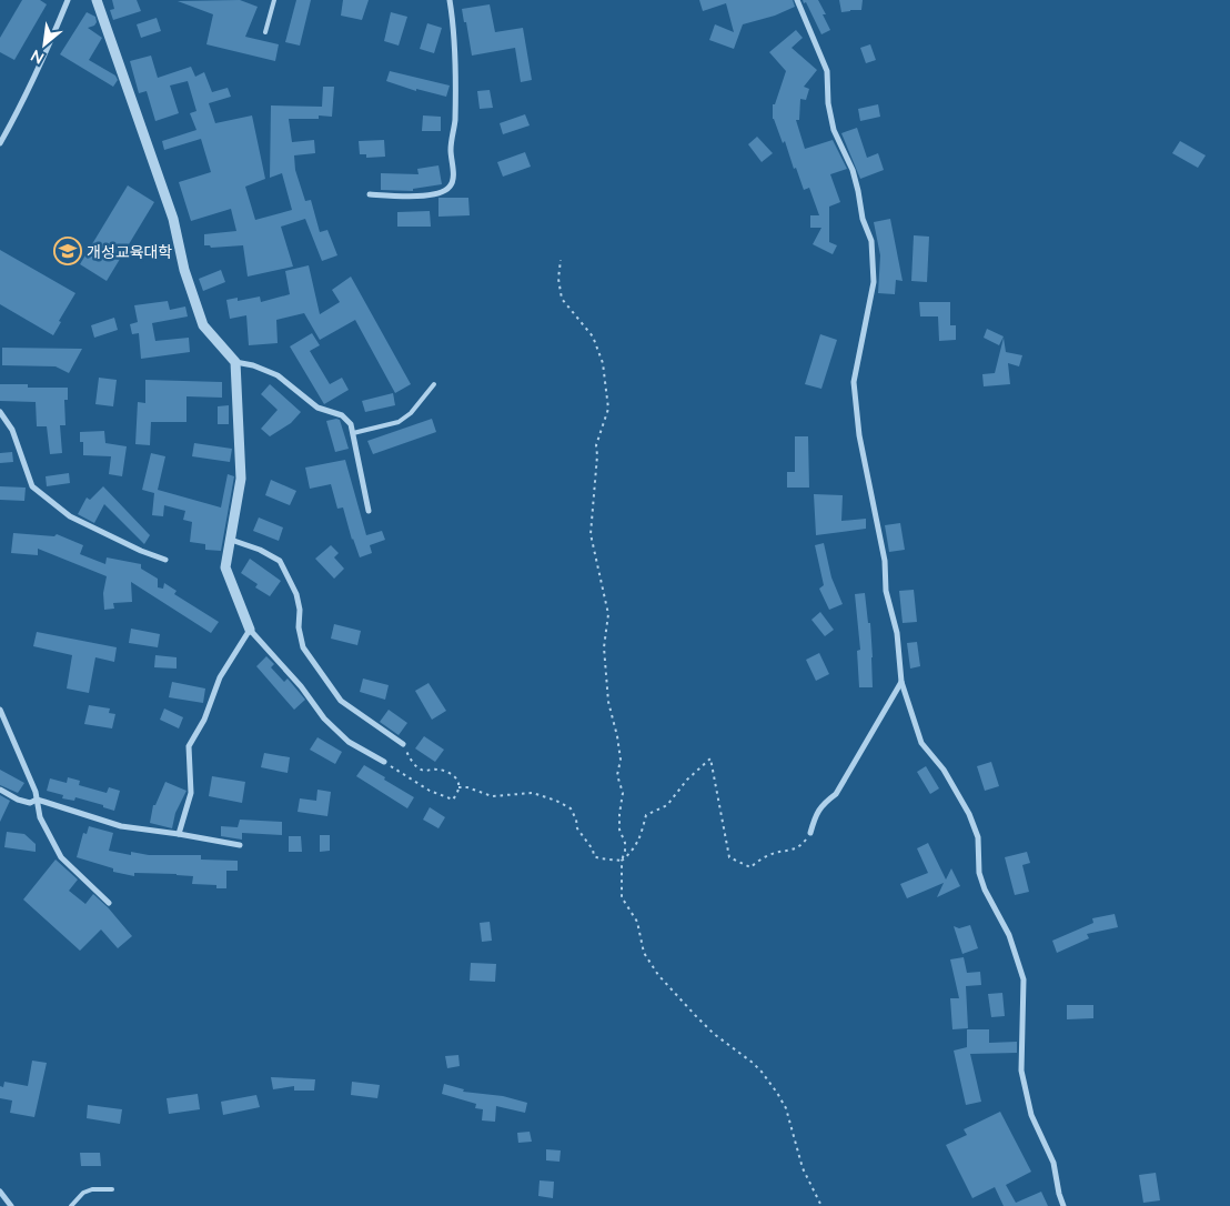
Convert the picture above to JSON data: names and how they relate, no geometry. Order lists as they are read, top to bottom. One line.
{"places":{"school or university":["개성교육대학"]},"north":"bottom left"}
